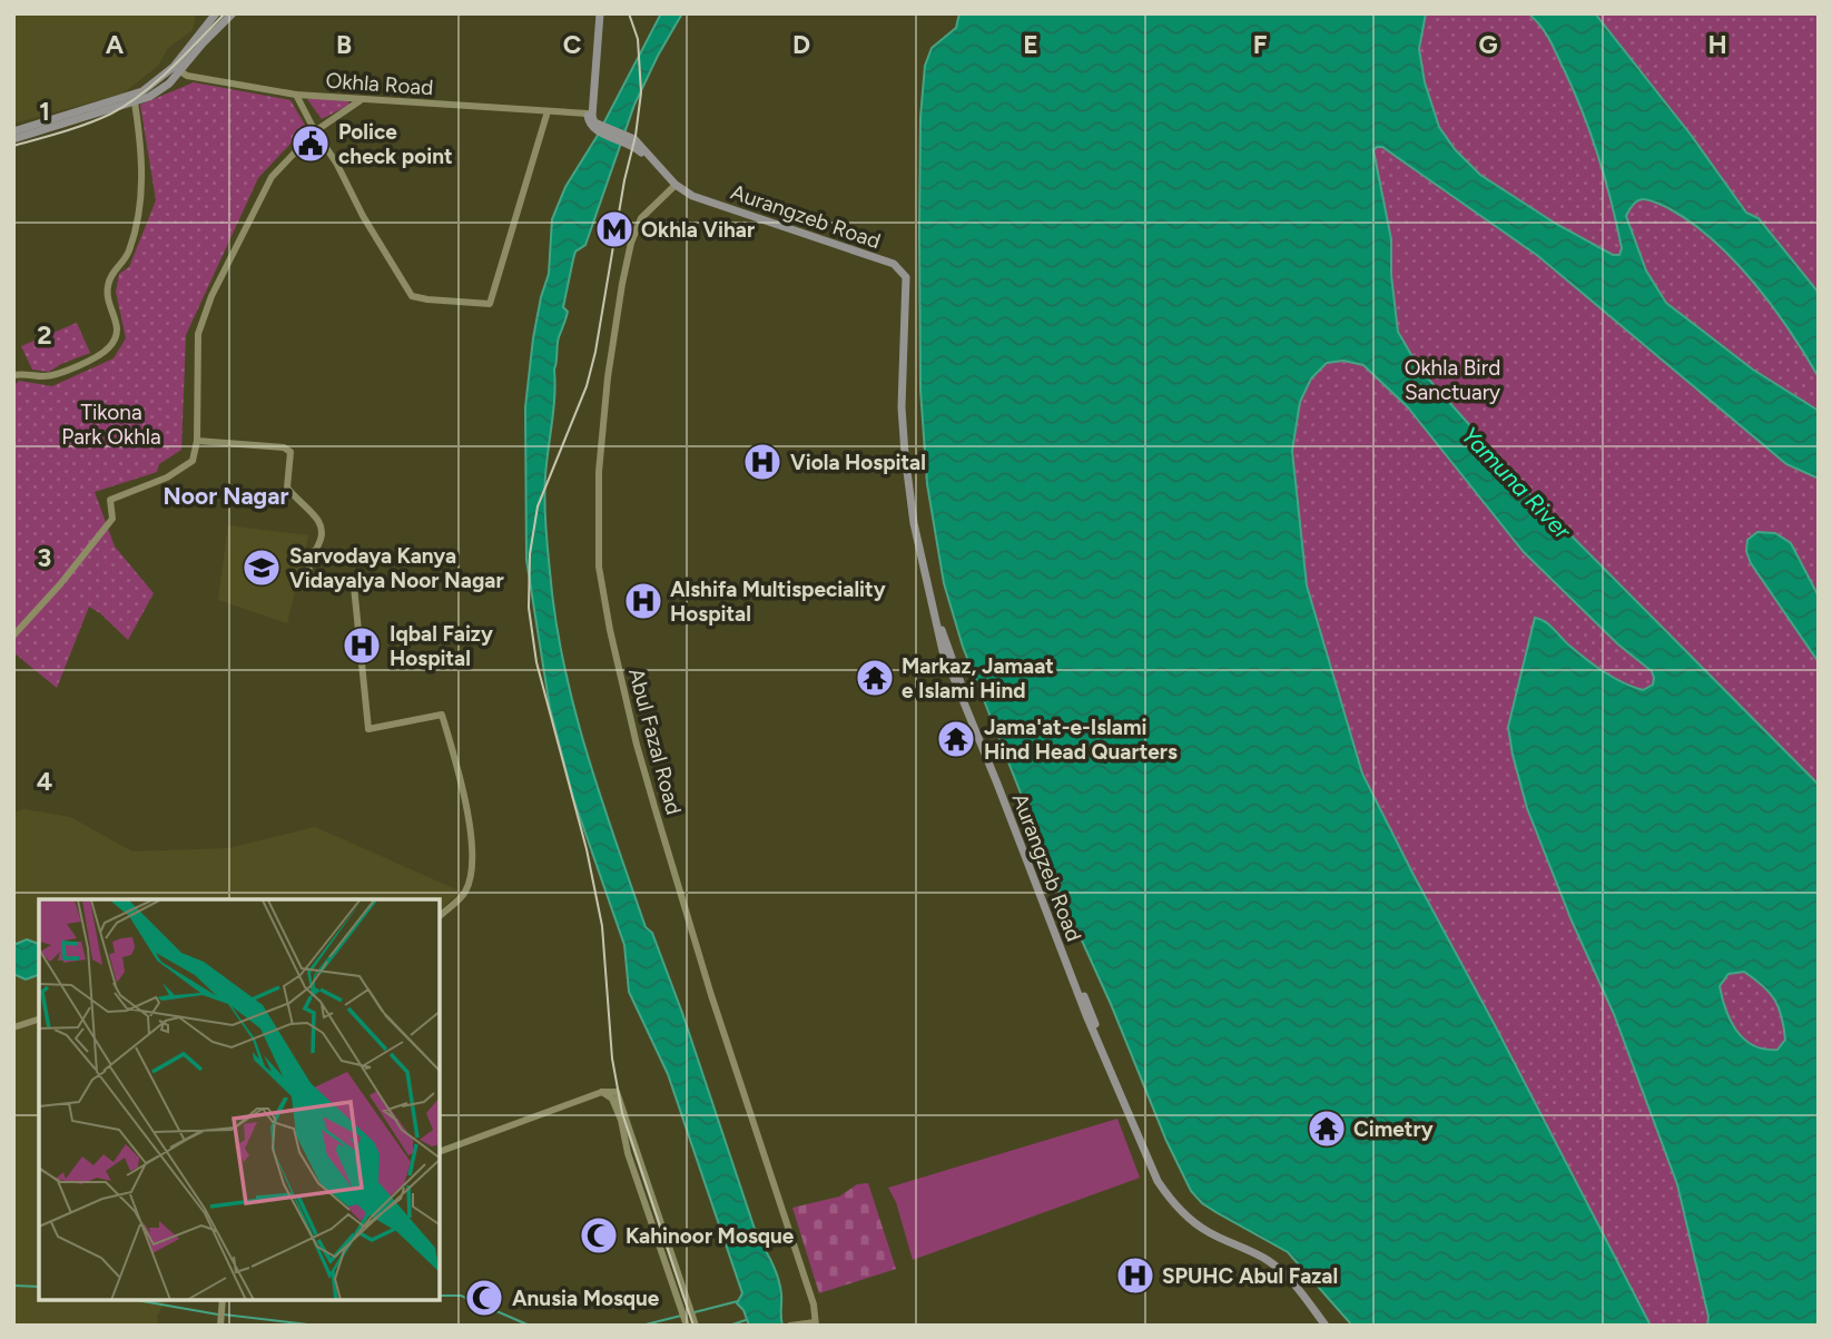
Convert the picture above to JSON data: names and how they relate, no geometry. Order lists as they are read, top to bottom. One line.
{"streets":{"main road":["Aurangzeb Road"],"street":["Okhla Road","Abul Fazal Road"]},"crossings":[["Aurangzeb Road","Abul Fazal Road"]],"districts":["Noor Nagar"],"water":["Yamuna River"],"parks":["Okhla Bird Sanctuary","Tikona Park Okhla"],"places":{"public building":["Police check point"],"metro station":["Okhla Vihar"],"hospital":["Viola Hospital","Alshifa Multispeciality Hospital","Iqbal Faizy Hospital","SPUHC Abul Fazal"],"school or university":["Sarvodaya Kanya Vidayalya Noor Nagar"],"temple":["Markaz, Jamaat e Islami Hind","Jama'at-e-Islami Hind Head Quarters","Cimetry"],"mosque":["Kahinoor Mosque","Anusia Mosque"]},"grid":{"columns":["A","B","C","D","E","F","G","H"],"rows":["1","2","3","4"]}}
